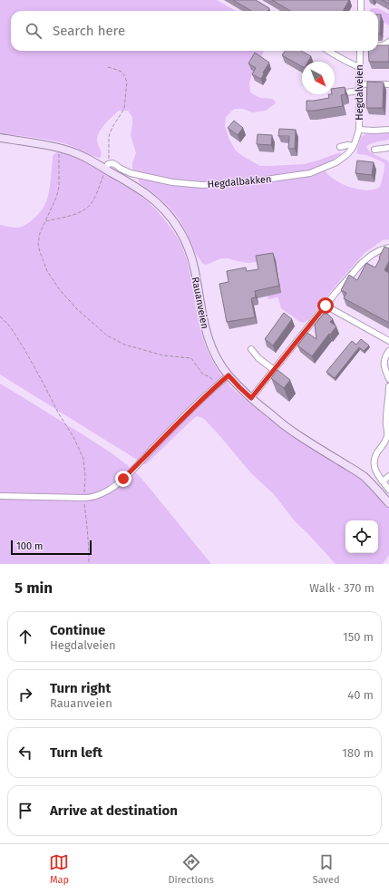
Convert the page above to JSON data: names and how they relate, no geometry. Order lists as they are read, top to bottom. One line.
{"streets":{"main road":["Rauanveien"],"street":["Hegdalveien","Hegdalbakken"]},"crossings":[["Hegdalveien","Hegdalbakken"],["Hegdalbakken","Rauanveien"]],"scale_bar":"100 m","north":"bottom right","page":{"search":"Search here","scale":"100 m","heading":["5 min","Walk · 370 m"],"list":[["Continue","Hegdalveien","150 m"],["Turn right","Rauanveien","40 m"],["Turn left","180 m"],"Arrive at destination"],"nav":["Map","Directions","Saved"]}}
